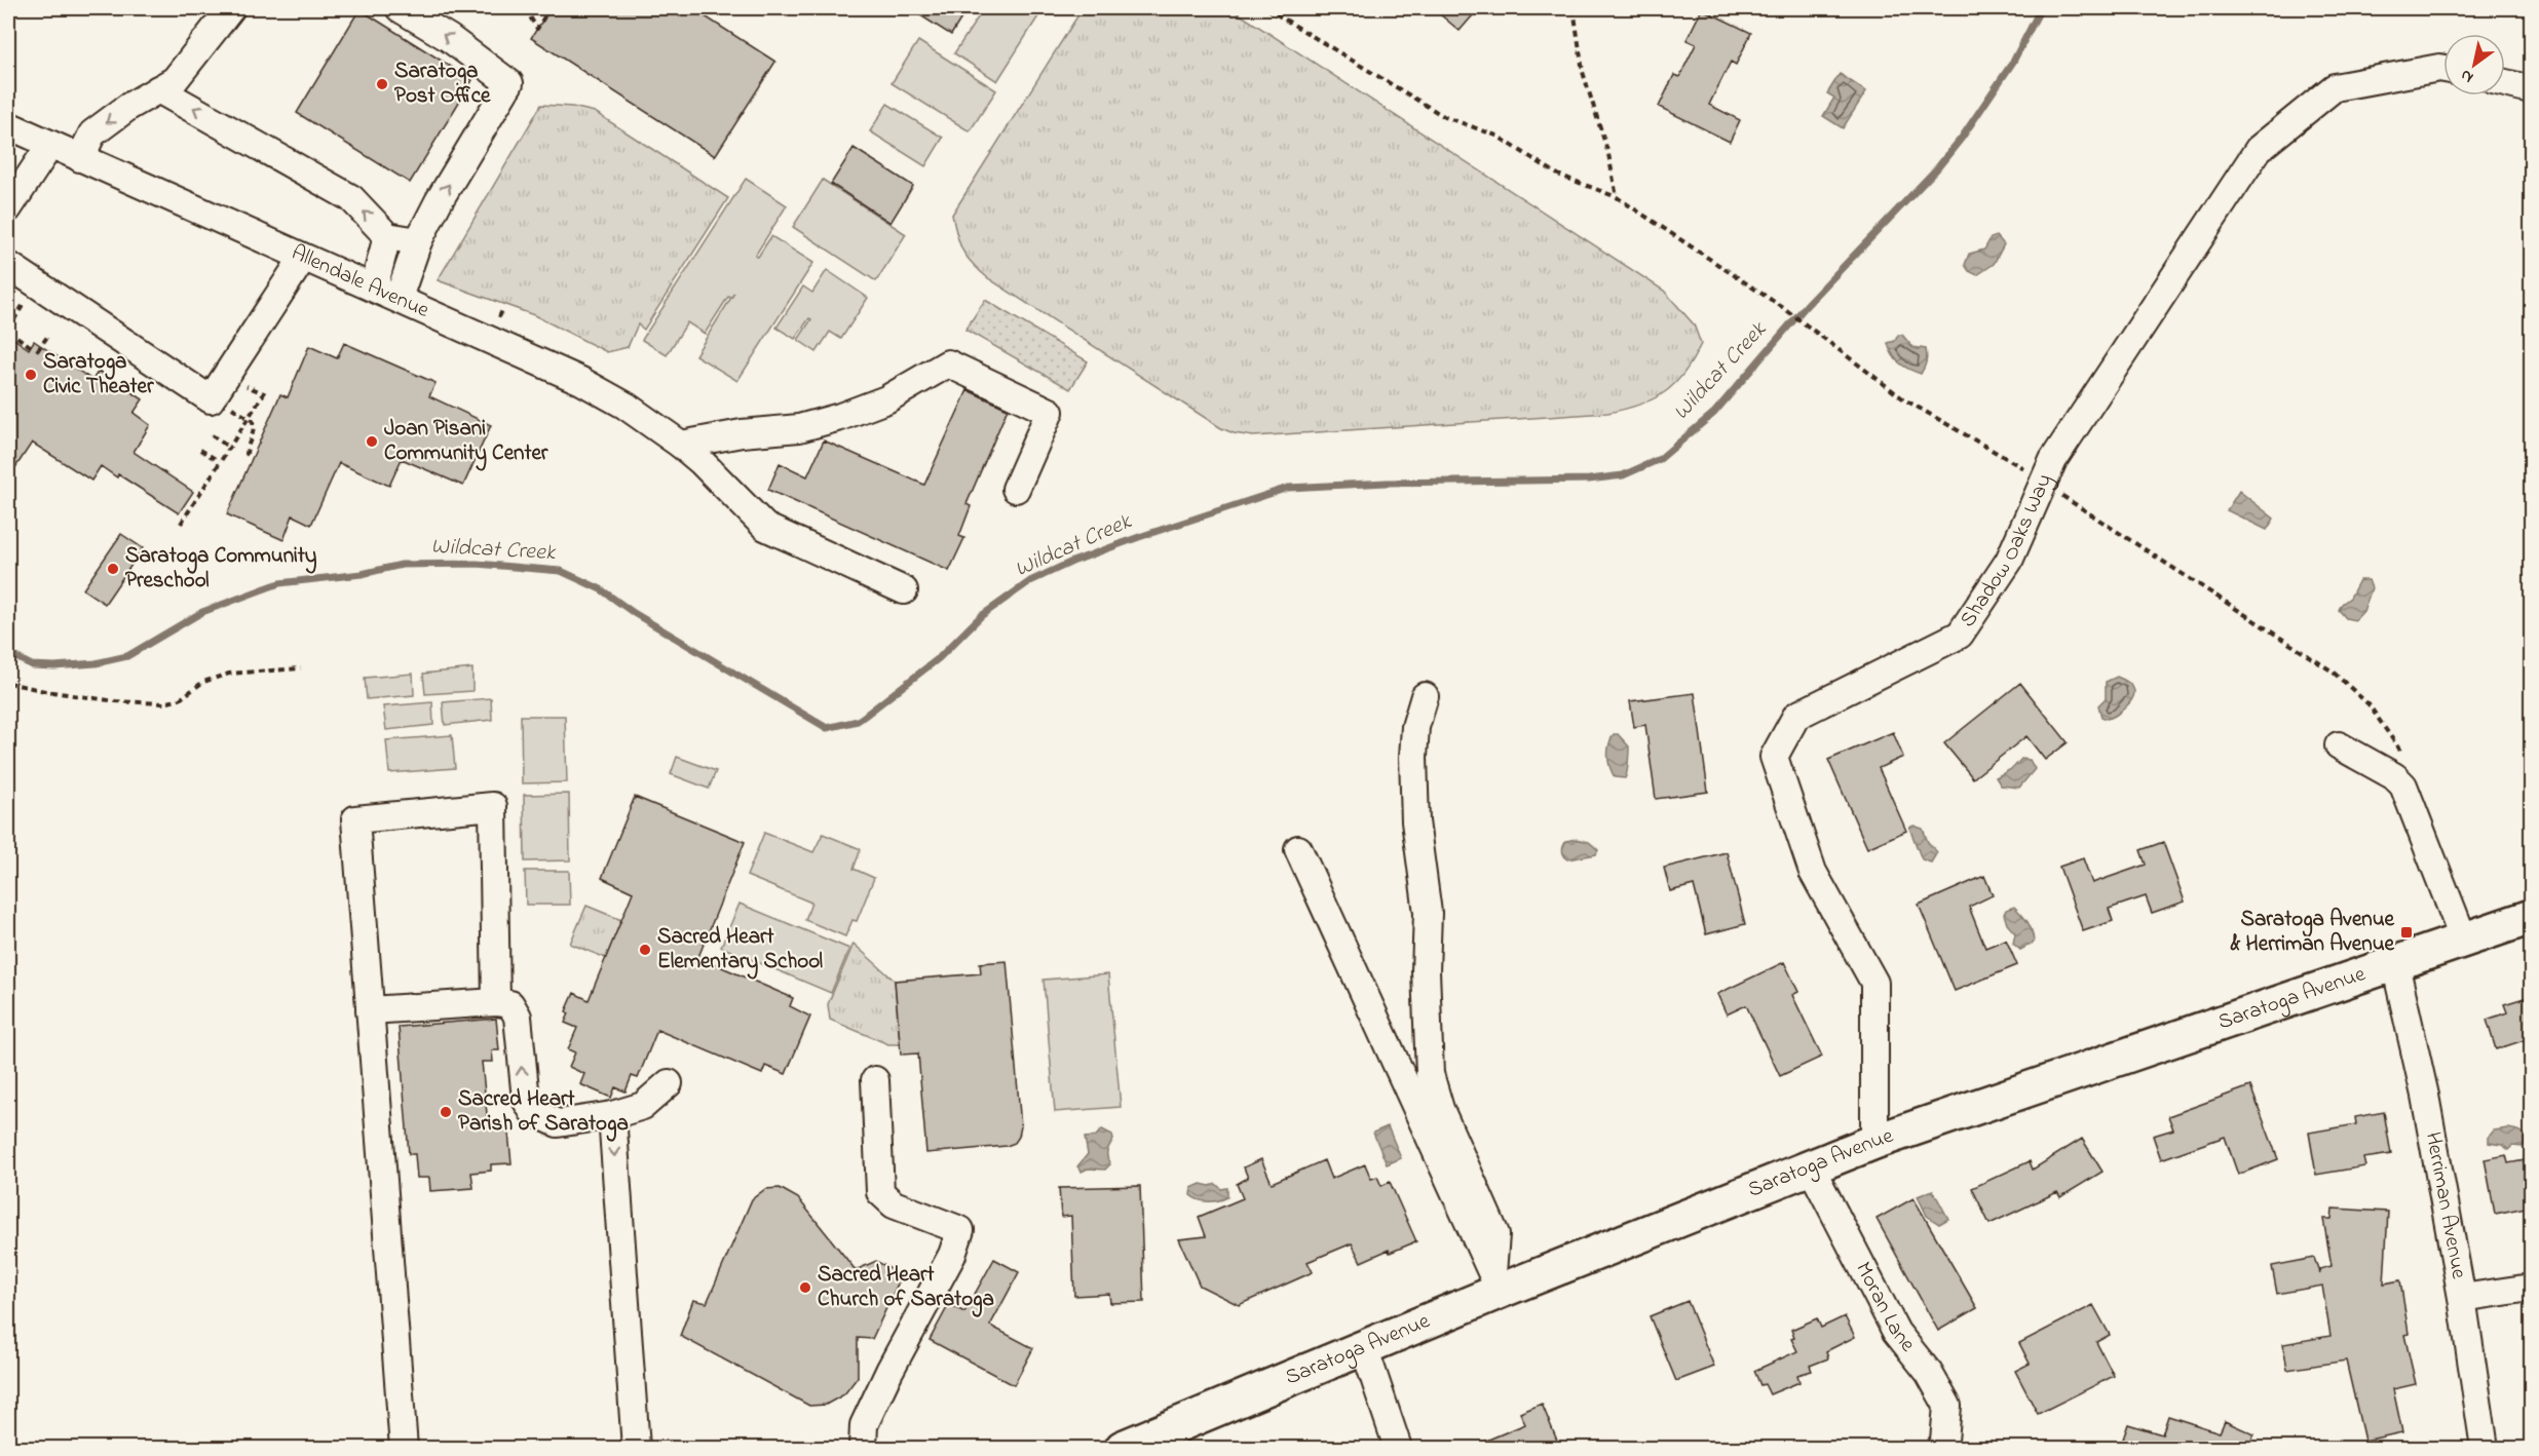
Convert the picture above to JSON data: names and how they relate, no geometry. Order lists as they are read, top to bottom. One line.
{"streets":{"main road":["Saratoga Avenue"],"street":["Allendale Avenue","Shadow Oaks Way","Herriman Avenue","Moran Lane"]},"crossings":[["Shadow Oaks Way","Saratoga Avenue"],["Saratoga Avenue","Herriman Avenue"],["Saratoga Avenue","Moran Lane"]],"water":["Wildcat Creek"],"places":{"other":["Saratoga Post Office","Saratoga Civic Theater","Joan Pisani Community Center","Saratoga Community Preschool","Sacred Heart Elementary School","Sacred Heart Parish of Saratoga","Sacred Heart Church of Saratoga"],"transit":["Saratoga Avenue & Herriman Avenue"]},"north":"bottom left"}
